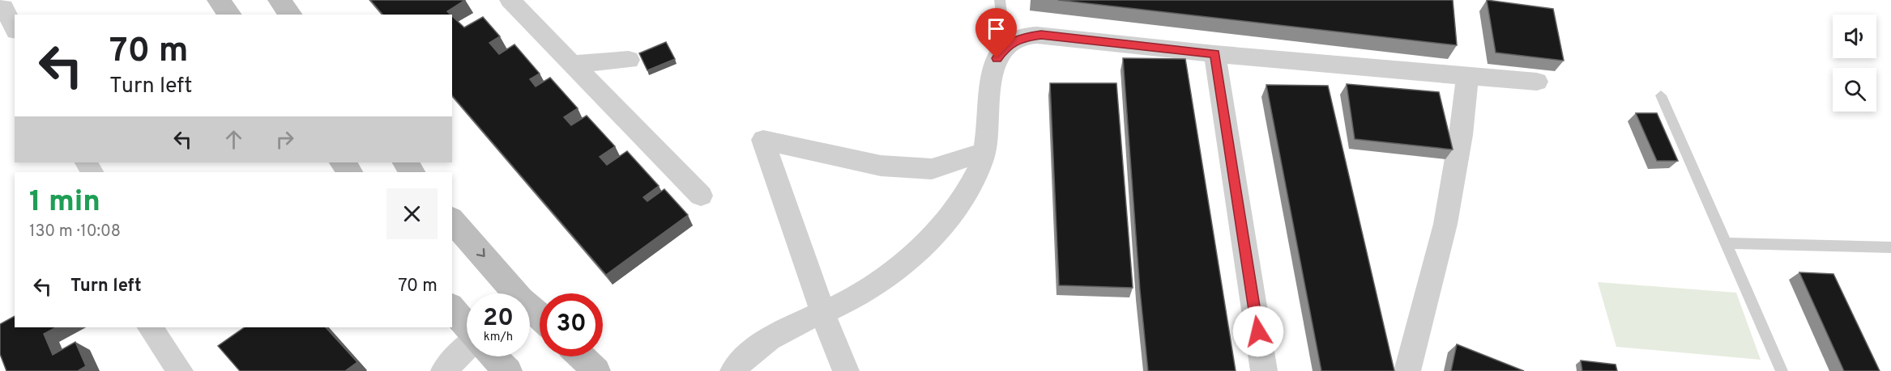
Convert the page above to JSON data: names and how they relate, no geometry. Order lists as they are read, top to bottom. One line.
{"page":{"turn":["70 m","Turn left"],"heading":["1 min","130 m · 10:08"],"list":[{"name":"Turn left","value":"70 m"}],"speed":"20 km/h","limit":"30"}}
